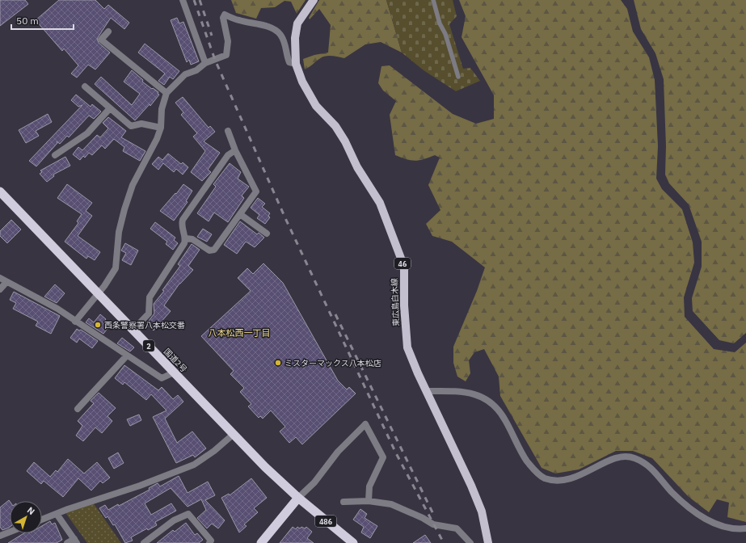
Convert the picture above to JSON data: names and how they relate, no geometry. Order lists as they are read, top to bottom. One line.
{"streets":{"highway":["2","国道2号","486"],"main road":["46","東広島白木線"]},"crossings":[["国道2号","486"]],"districts":["八本松西一丁目"],"places":["西条警察署八本松交番","ミスターマックス八本松店"],"scale_bar":"50 m","north":"top right"}
